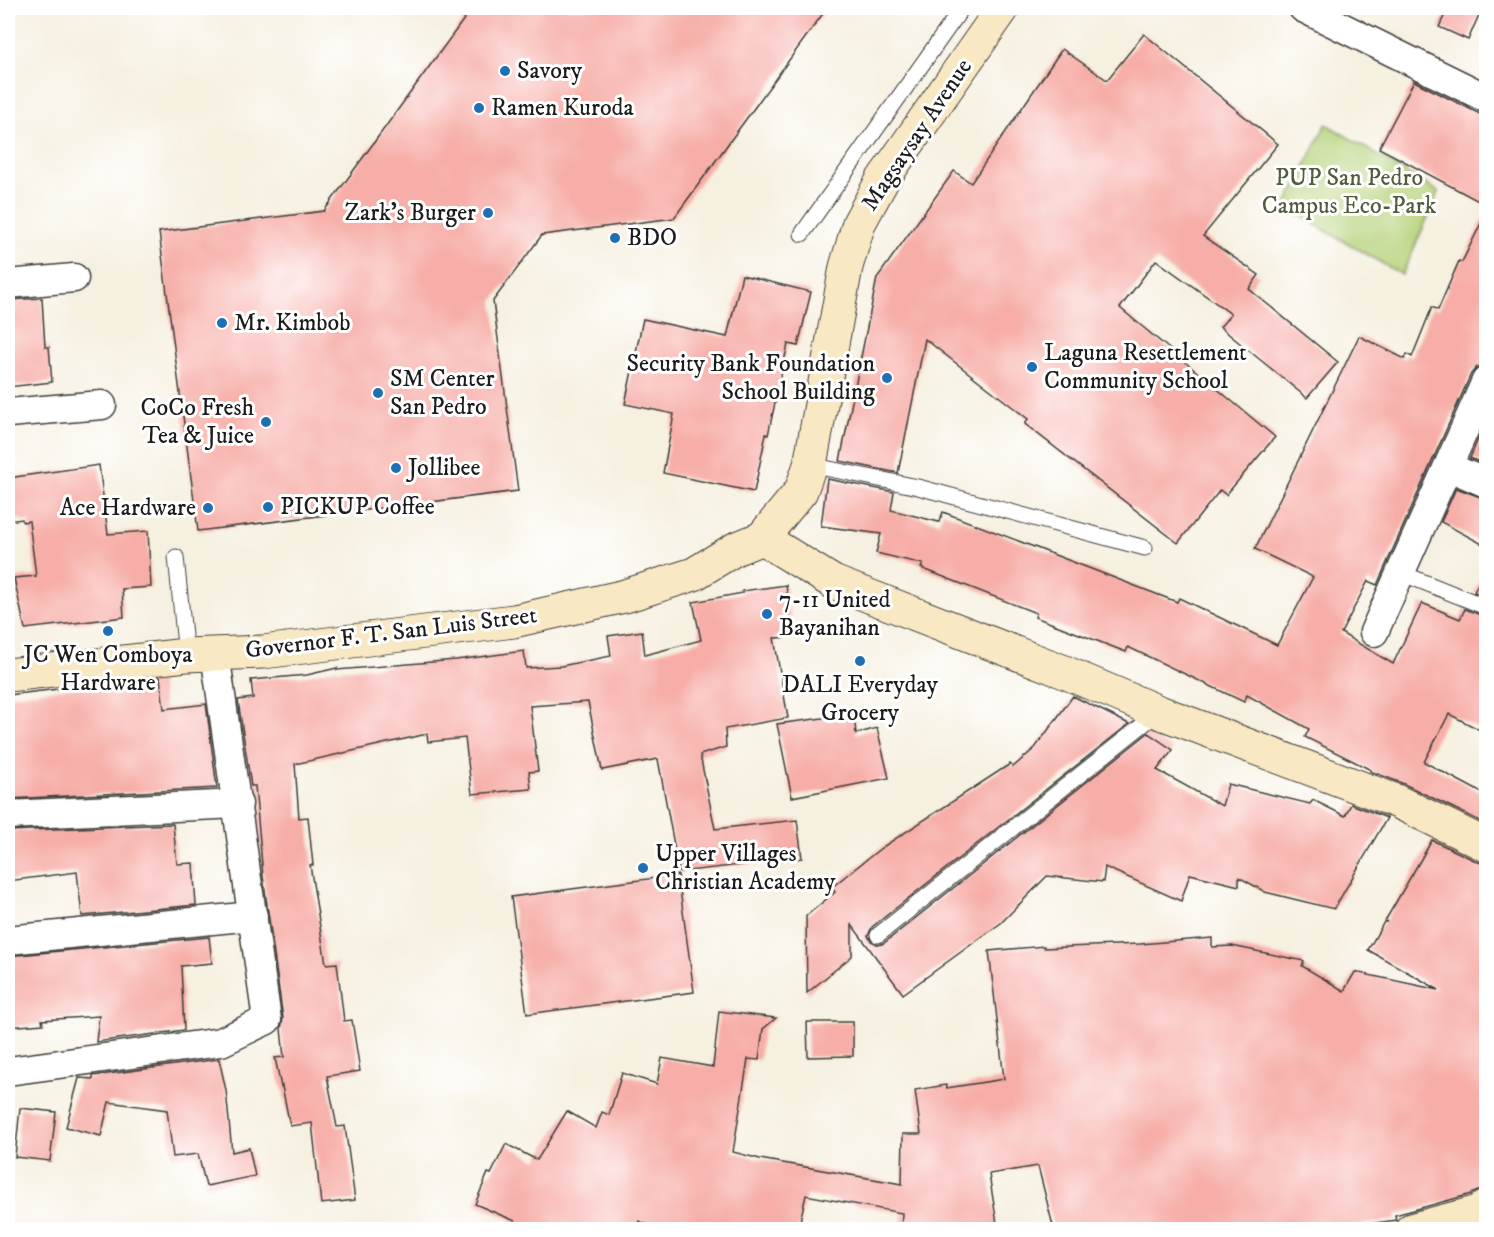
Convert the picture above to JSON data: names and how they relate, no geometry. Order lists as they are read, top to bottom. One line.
{"streets":{"main road":["Magsaysay Avenue","Governor F. T. San Luis Street"]},"crossings":[["Magsaysay Avenue","Governor F. T. San Luis Street"]],"parks":["PUP San Pedro Campus Eco-Park"],"places":["Savory","Ramen Kuroda","Zark's Burger","BDO","Mr. Kimbob","Laguna Resettlement Community School","Security Bank Foundation School Building","SM Center San Pedro","CoCo Fresh Tea & Juice","Jollibee","PICKUP Coffee","Ace Hardware","7-11 United Bayanihan","JC Wen Comboya Hardware","DALI Everyday Grocery","Upper Villages Christian Academy"]}
